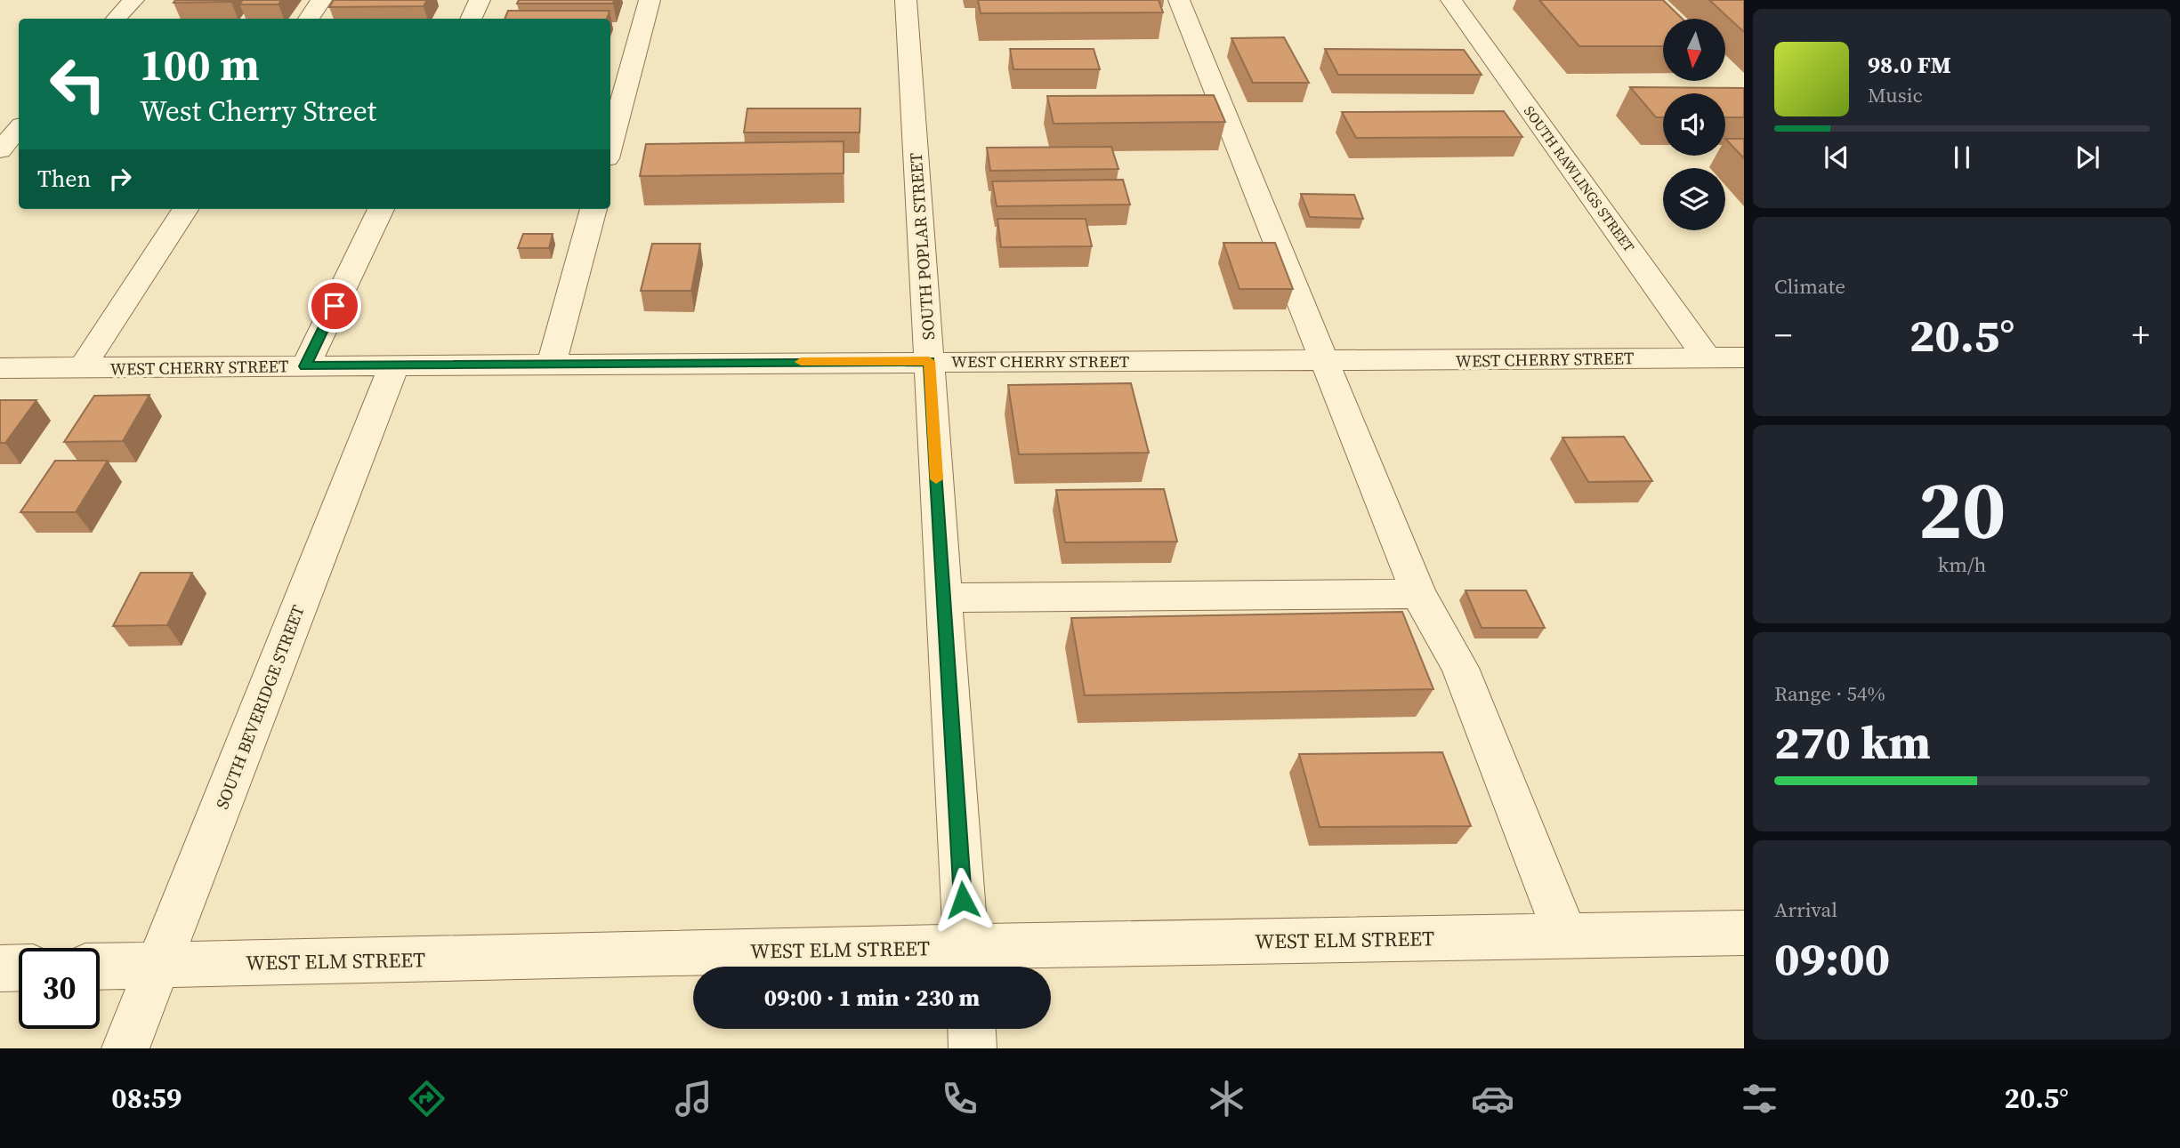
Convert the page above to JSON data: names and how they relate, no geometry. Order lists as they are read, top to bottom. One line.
{"streets":{"street":["SOUTH RAWLINGS STREET","SOUTH POPLAR STREET","WEST CHERRY STREET","SOUTH BEVERIDGE STREET","WEST ELM STREET"]},"crossings":[["SOUTH RAWLINGS STREET","WEST CHERRY STREET"],["SOUTH POPLAR STREET","WEST CHERRY STREET"],["SOUTH POPLAR STREET","WEST ELM STREET"],["WEST CHERRY STREET","SOUTH BEVERIDGE STREET"],["SOUTH BEVERIDGE STREET","WEST ELM STREET"]],"north":"bottom","page":{"turn":["100 m","West Cherry Street"],"song":["98.0 FM","Music"],"then":"Then","tile":["Climate",["20","km/h"],["Range · 54%","270 km"],["Arrival","09:00"]],"heat":["−","20.5°","+"],"limit":"30","trip":"09:00 · 1 min · 230 m","tabs":["08:59","20.5°"]}}
